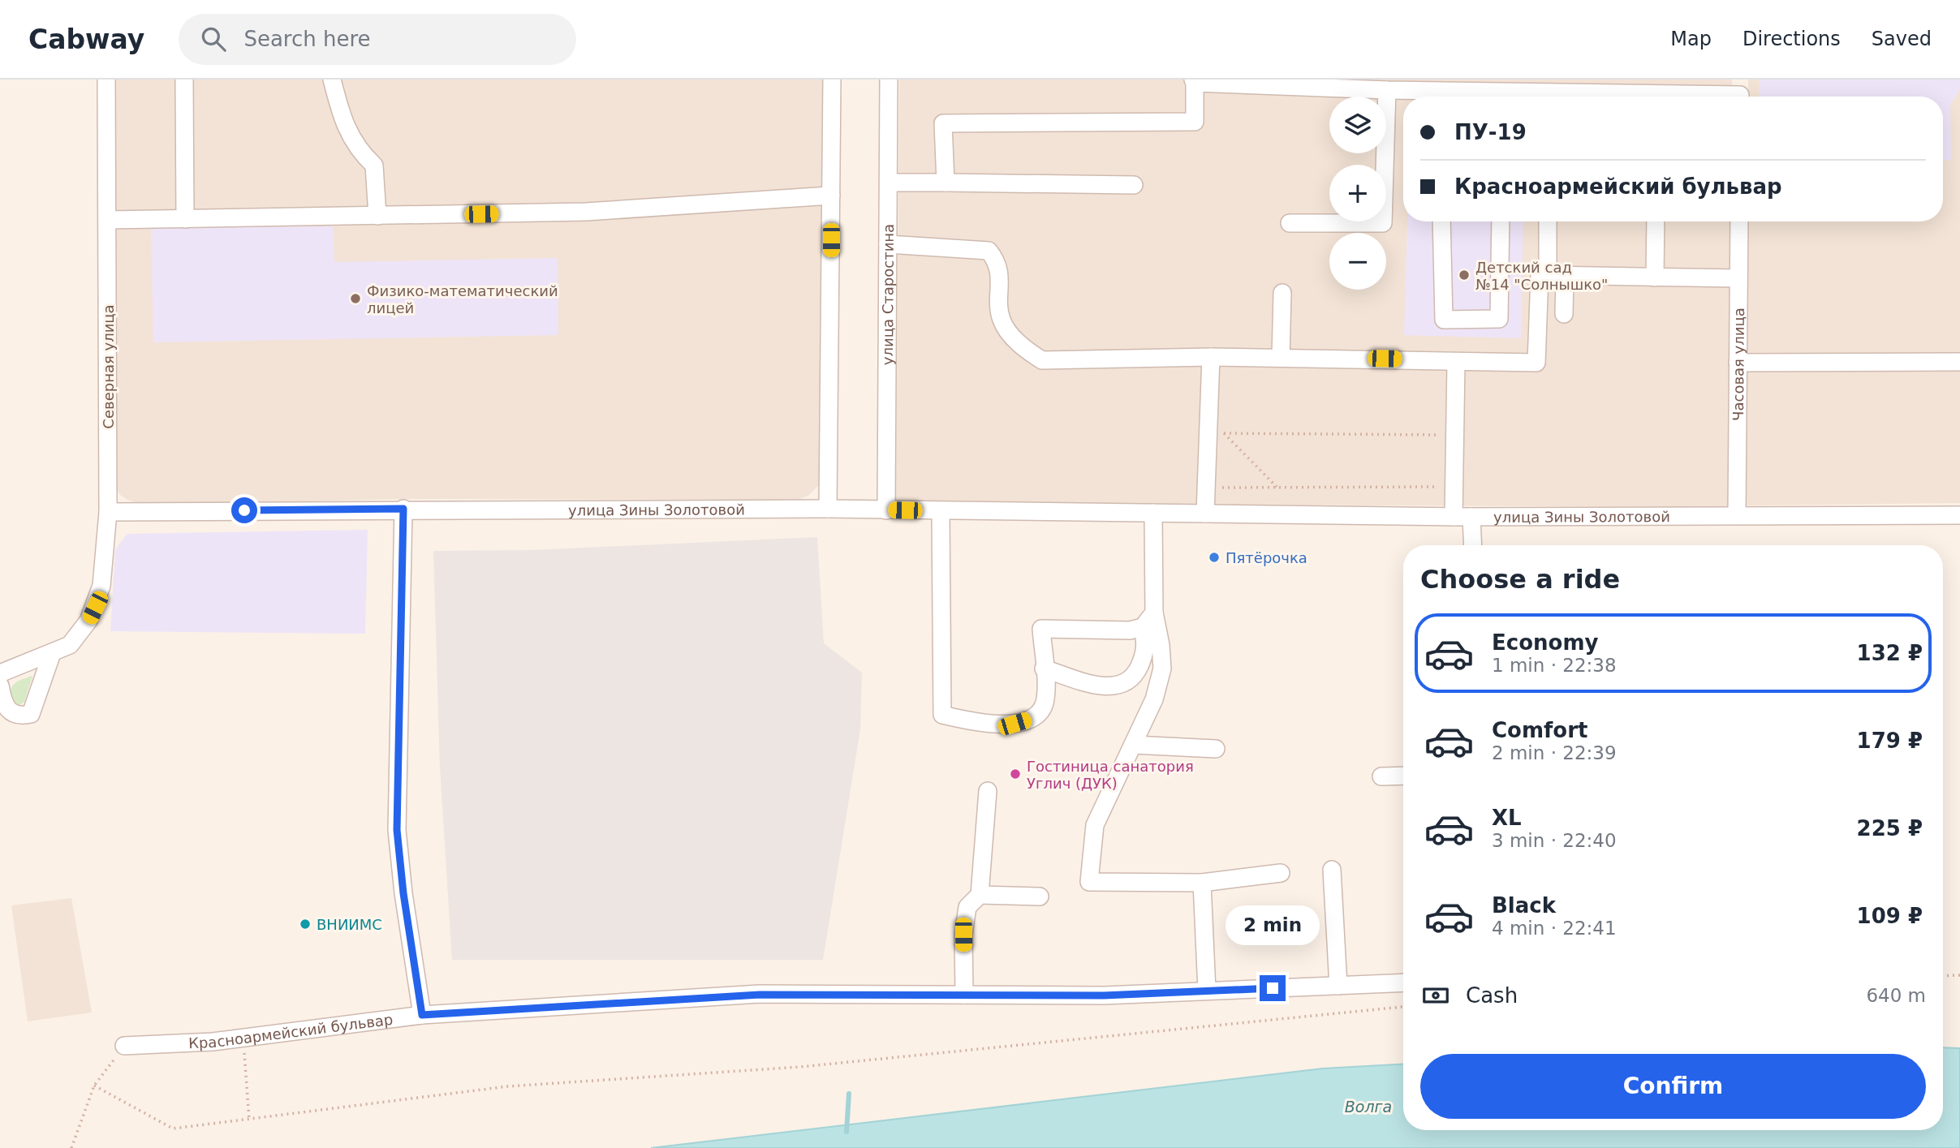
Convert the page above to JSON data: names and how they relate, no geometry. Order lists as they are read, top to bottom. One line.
{"streets":{"street":["улица Старостина","Часовая улица","Северная улица","улица Зины Золотовой","Красноармейский бульвар"]},"crossings":[["улица Старостина","улица Зины Золотовой"],["Часовая улица","улица Зины Золотовой"],["Северная улица","улица Зины Золотовой"]],"water":["Волга"],"places":["Детский сад №14 \"Солнышко\"","Физико-математический лицей","Пятёрочка","Гостиница санатория Углич (ДУК)","ВНИИМС"],"page":{"header":"Cabway","search":"Search here","nav":["Map","Directions","Saved"],"map_buttons":["+","−"],"banner":["ПУ-19","Красноармейский бульвар"],"heading":"Choose a ride","list":[{"name":"Economy","note":"1 min · 22:38","value":"132 ₽"},{"name":"Comfort","note":"2 min · 22:39","value":"179 ₽"},{"name":"XL","note":"3 min · 22:40","value":"225 ₽"},{"name":"Black","note":"4 min · 22:41","value":"109 ₽"}],"bubble":"2 min","pay":["Cash","640 m"],"buttons":"Confirm"}}
